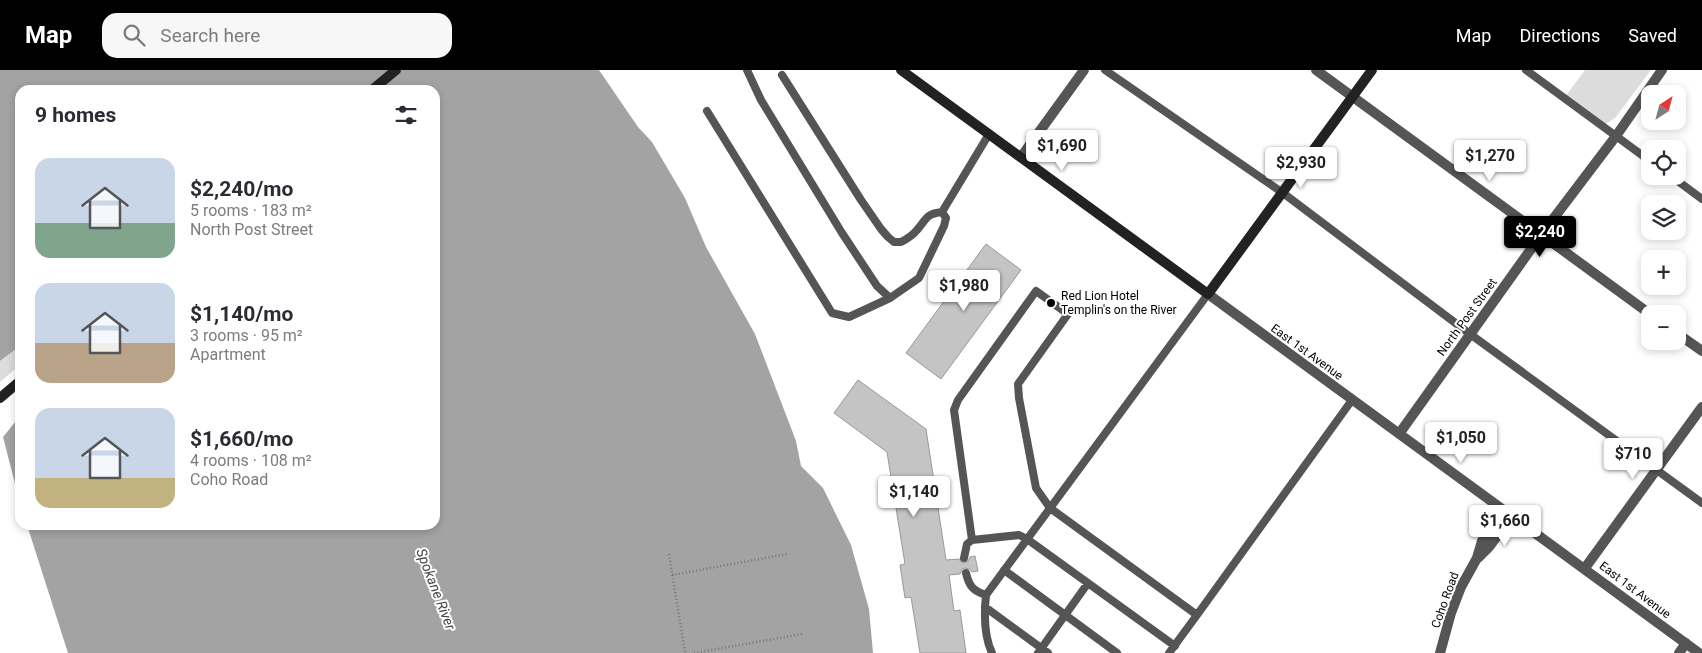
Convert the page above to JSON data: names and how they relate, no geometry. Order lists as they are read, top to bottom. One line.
{"streets":{"street":["North Post Street","East 1st Avenue","Coho Road"]},"crossings":[["North Post Street","East 1st Avenue"],["East 1st Avenue","Coho Road"]],"water":["Spokane River"],"places":["Red Lion Hotel Templin's on the River"],"north":"top right","page":{"header":"Map","search":"Search here","nav":["Map","Directions","Saved"],"map_buttons":["+","−"],"heading":"9 homes","price":["$1,690","$1,270","$2,930","$2,240","$1,980","$1,050","$710","$1,140","$1,660"],"list":[{"name":"$2,240/mo","note":"5 rooms · 183 m² · North Post Street"},{"name":"$1,140/mo","note":"3 rooms · 95 m² · Apartment"},{"name":"$1,660/mo","note":"4 rooms · 108 m² · Coho Road"}]}}
